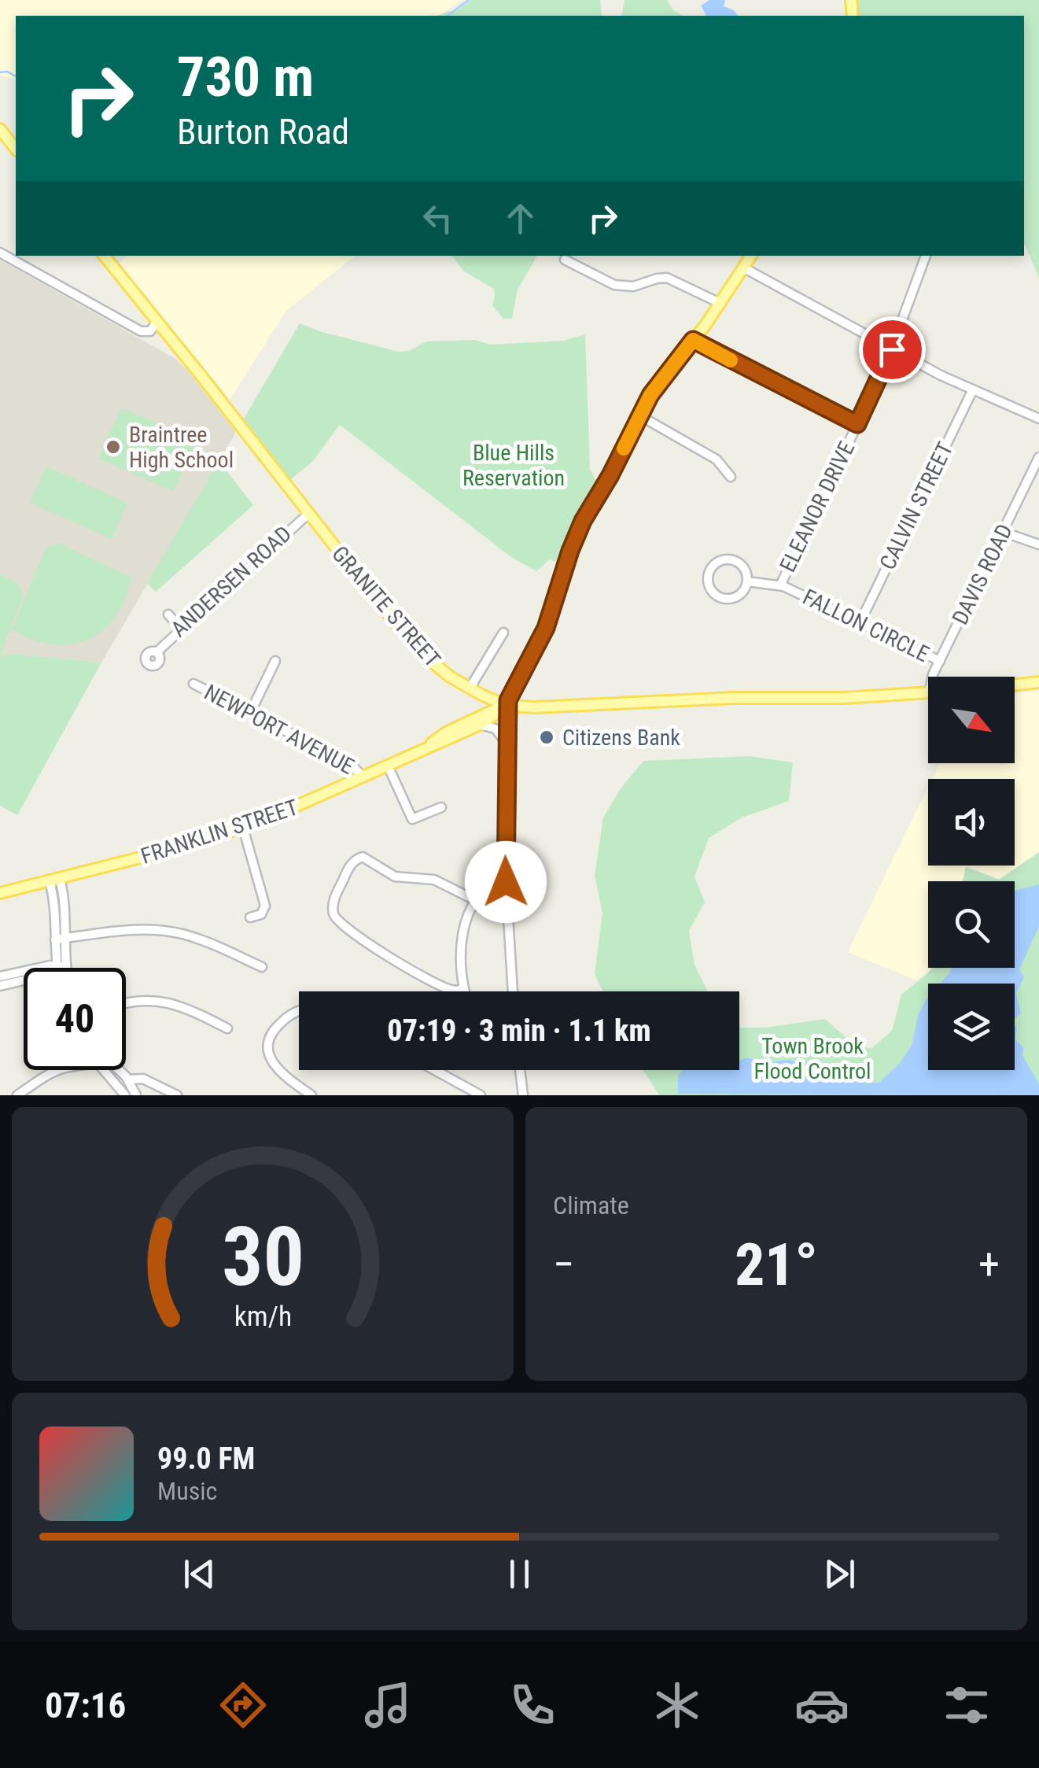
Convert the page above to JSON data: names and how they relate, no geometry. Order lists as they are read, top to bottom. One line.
{"streets":{"main road":["GRANITE STREET","FRANKLIN STREET"],"street":["CALVIN STREET","ELEANOR DRIVE","DAVIS ROAD","ANDERSEN ROAD","FALLON CIRCLE","NEWPORT AVENUE"]},"crossings":[["CALVIN STREET","FALLON CIRCLE"],["ELEANOR DRIVE","FALLON CIRCLE"],["DAVIS ROAD","FALLON CIRCLE"],["ANDERSEN ROAD","GRANITE STREET"],["GRANITE STREET","FRANKLIN STREET"],["NEWPORT AVENUE","FRANKLIN STREET"]],"parks":["Blue Hills Reservation","Town Brook Flood Control"],"places":["Braintree High School","Citizens Bank"],"north":"bottom right","page":{"turn":["730 m","Burton Road"],"limit":"40","trip":"07:19 · 3 min · 1.1 km","tile":"Climate","heat":["−","21°","+"],"song":["99.0 FM","Music"],"tabs":"07:16","gauge":["30","km/h"]}}
